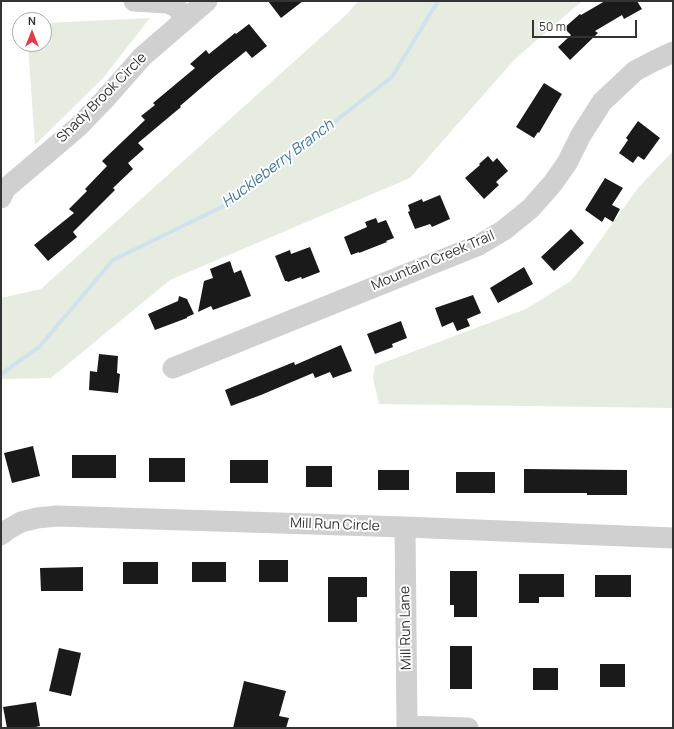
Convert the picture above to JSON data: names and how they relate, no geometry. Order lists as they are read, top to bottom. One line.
{"streets":{"street":["Shady Brook Circle","Mountain Creek Trail","Mill Run Circle","Mill Run Lane"]},"crossings":[["Mill Run Circle","Mill Run Lane"]],"water":["Huckleberry Branch"],"scale_bar":"50 m","north":"top"}
